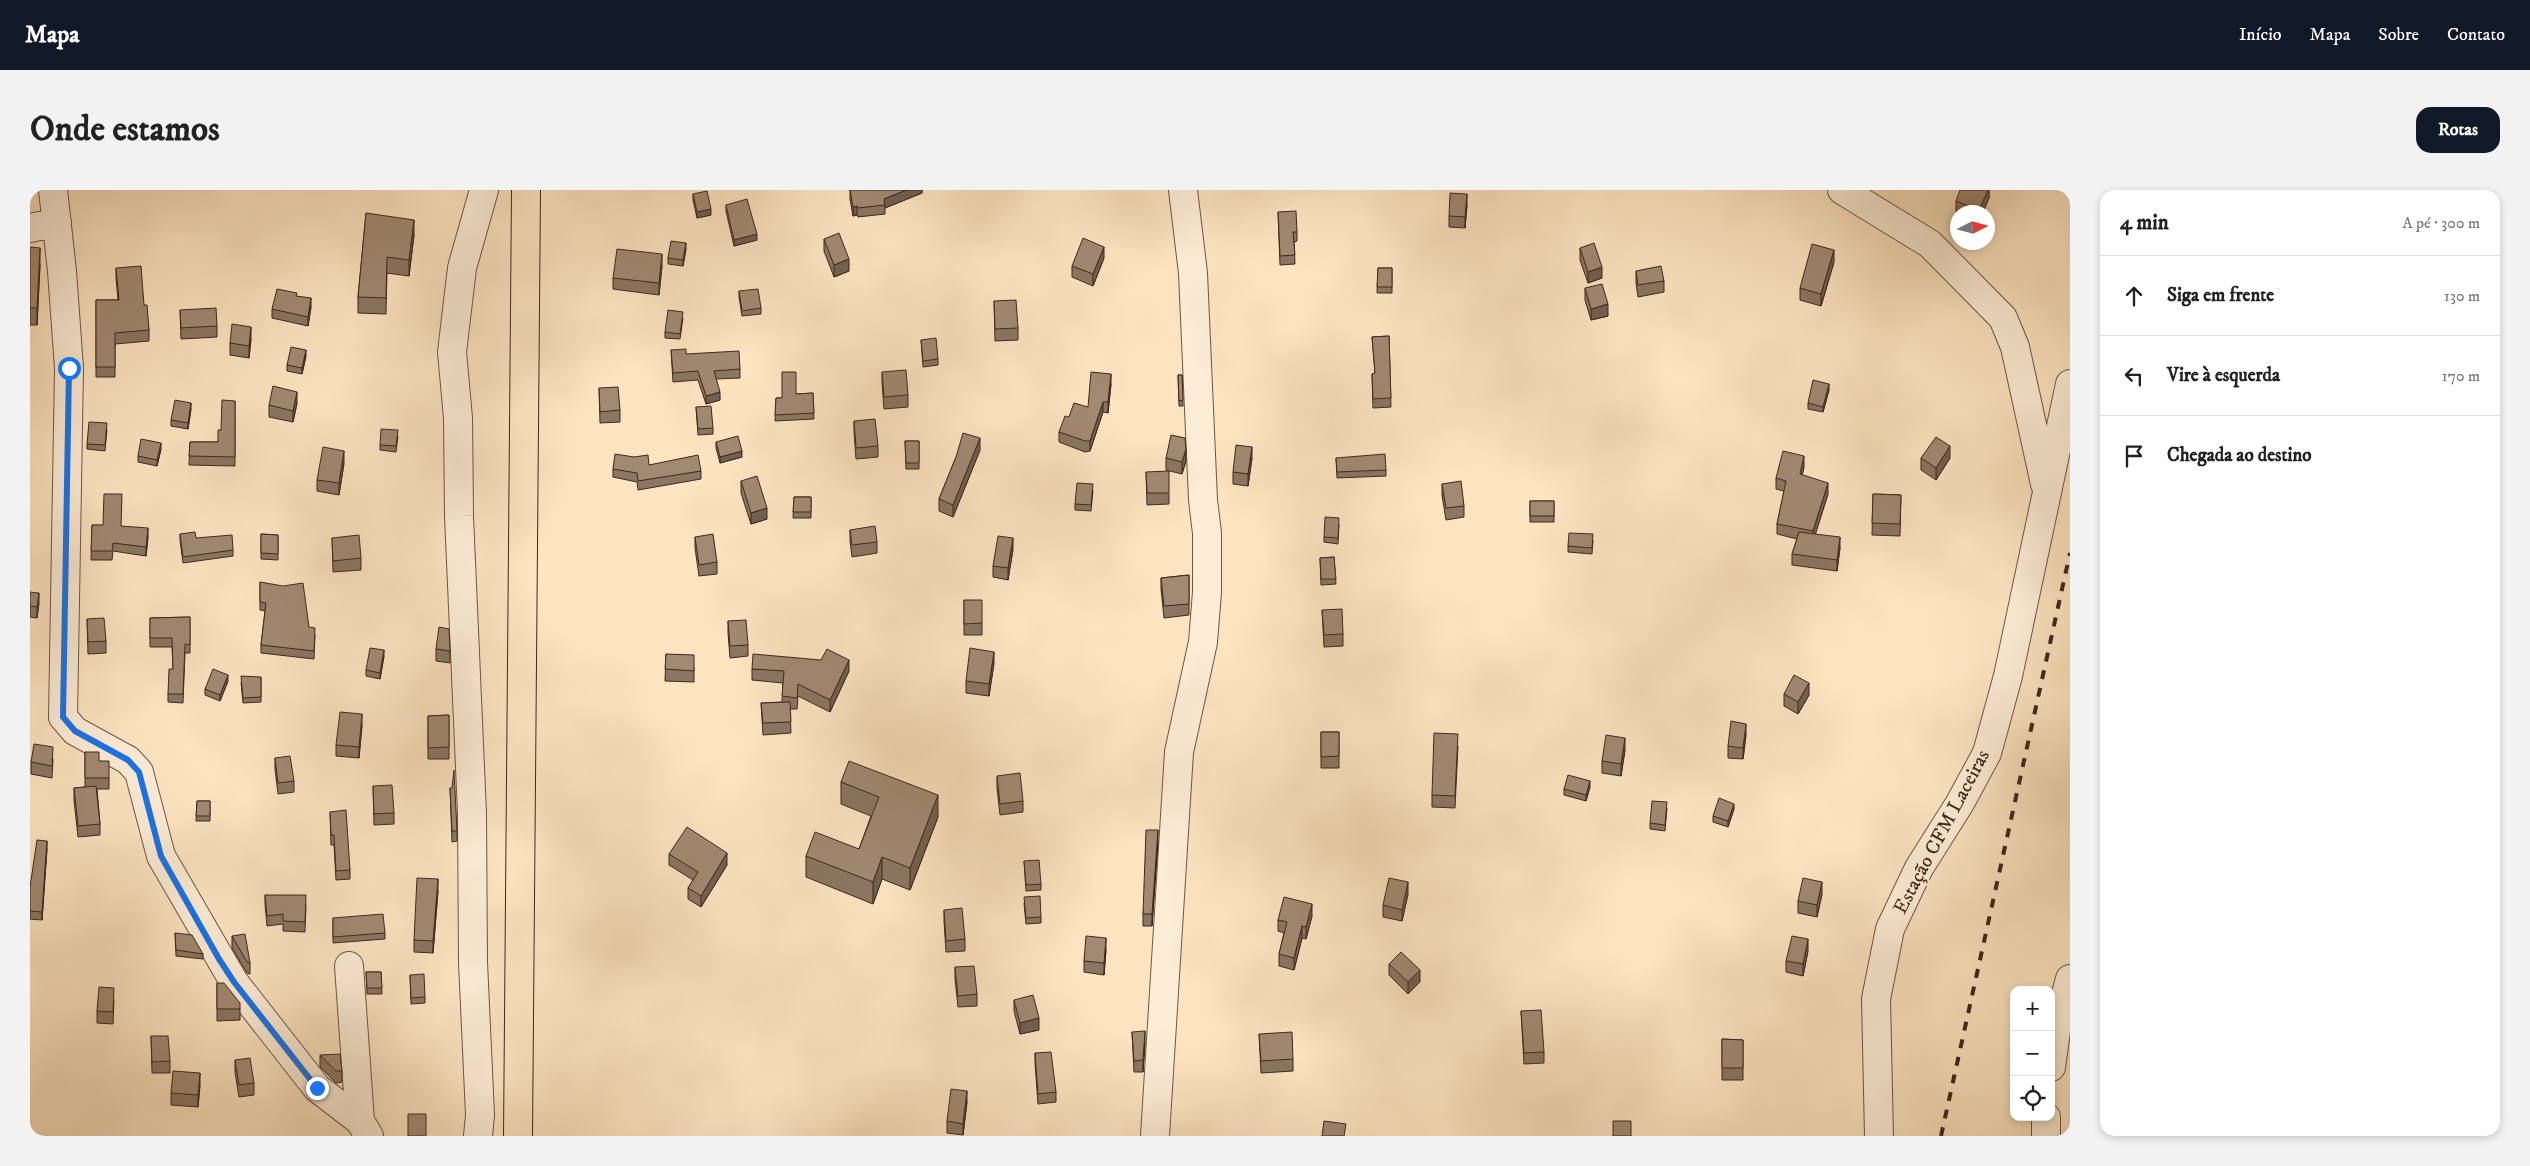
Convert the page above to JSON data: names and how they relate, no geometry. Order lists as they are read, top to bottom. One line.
{"streets":{"street":["Estação CFM Laceiras"]},"north":"right","page":{"header":"Mapa","nav":["Início","Mapa","Sobre","Contato"],"buttons":"Rotas","title":"Onde estamos","heading":["4 min","A pé · 300 m"],"list":[["Siga em frente","130 m"],["Vire à esquerda","170 m"],"Chegada ao destino"],"map_buttons":["+","−"]}}
